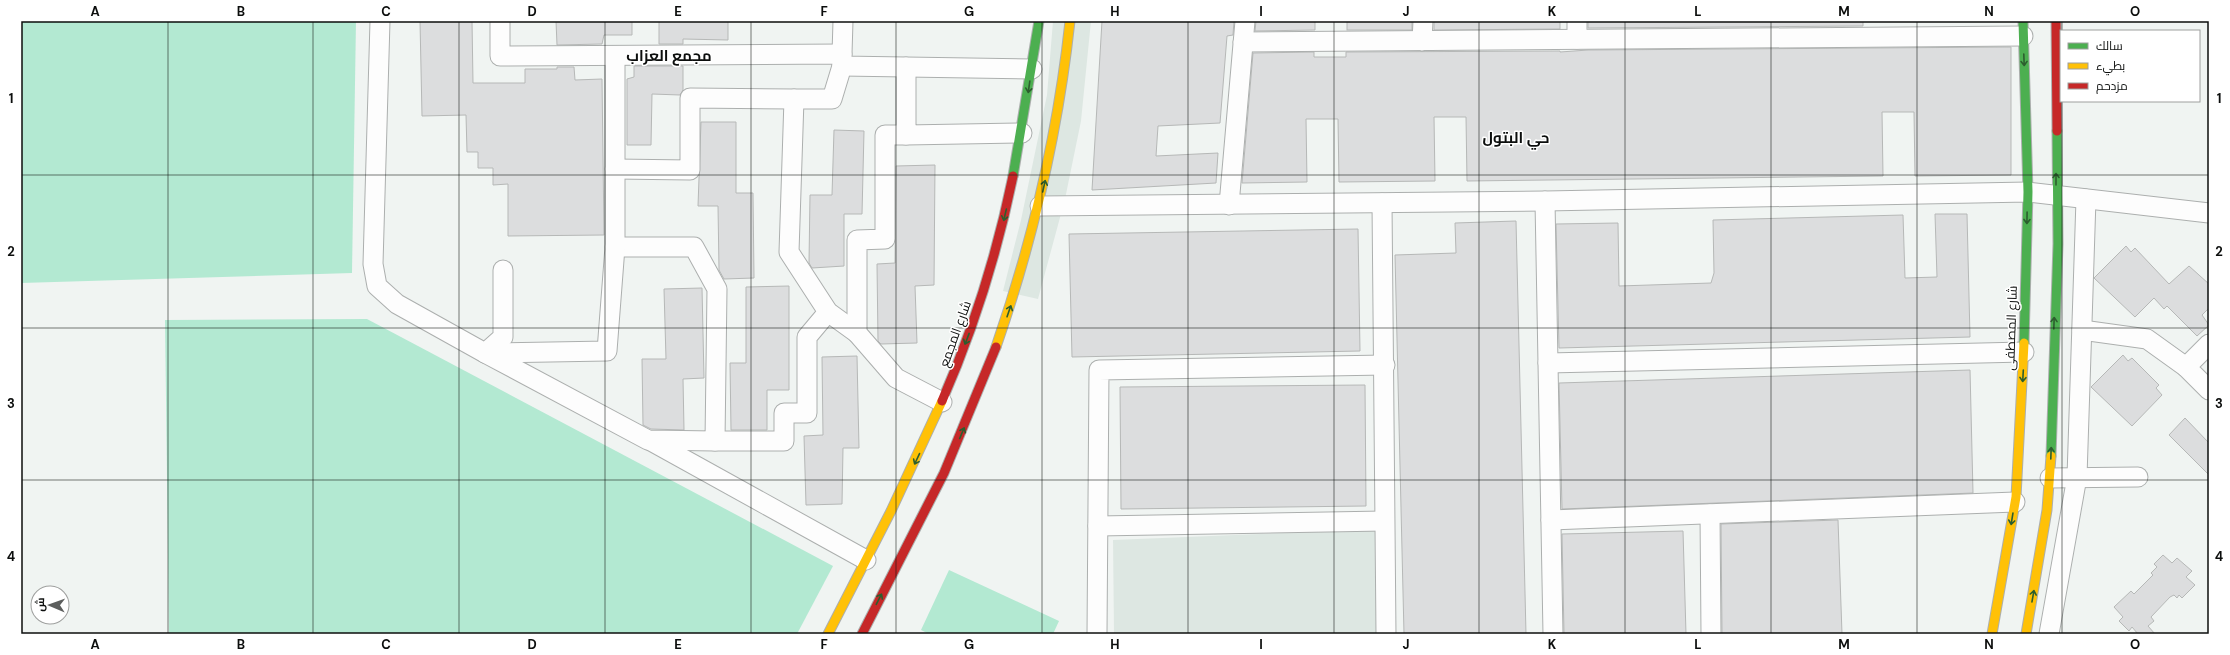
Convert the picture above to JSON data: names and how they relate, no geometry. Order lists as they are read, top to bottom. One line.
{"streets":{"street":["شارع المصطفى","شارع المجمع"]},"districts":["مجمع العزاب","حي البتول"],"legend":["سالك","بطيء","مزدحم"],"north":"left","grid":{"columns":["A","B","C","D","E","F","G","H","I","J","K","L","M","N","O"],"rows":["1","2","3","4"]}}
